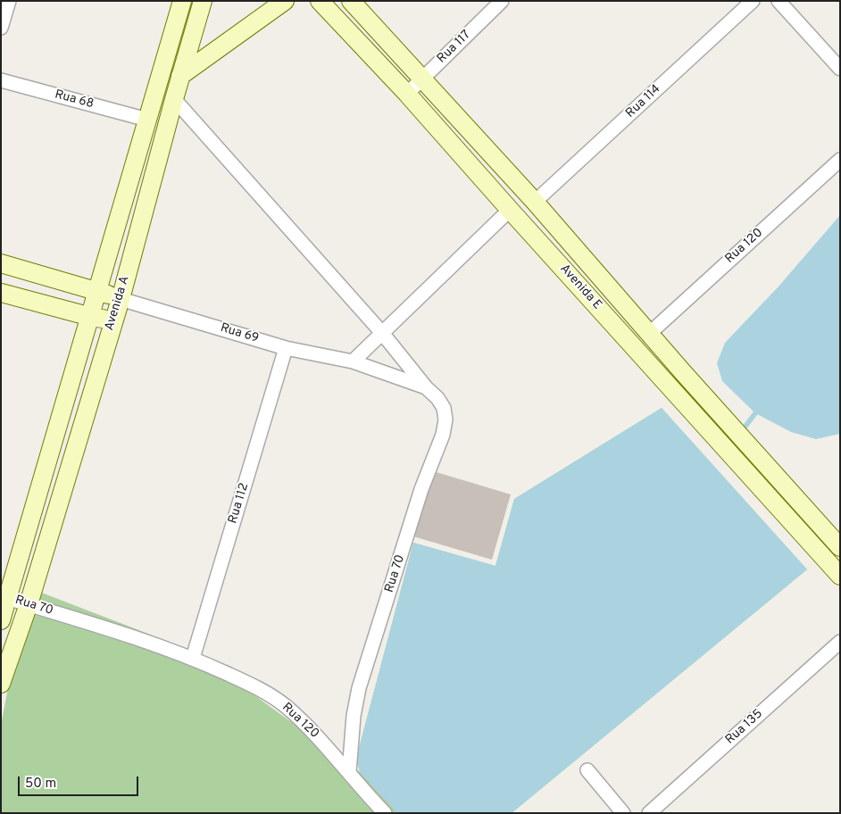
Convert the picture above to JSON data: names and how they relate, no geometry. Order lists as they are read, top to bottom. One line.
{"streets":{"main road":["Avenida E","Avenida A","Rua 69"],"street":["Rua 117","Rua 68","Rua 114","Rua 120","Rua 112","Rua 70","Rua 135"]},"crossings":[["Rua 117","Avenida E"],["Rua 68","Avenida A"],["Rua 114","Avenida E"],["Rua 120","Avenida E"],["Rua 120","Rua 112"],["Rua 120","Rua 70"],["Avenida A","Rua 69"],["Avenida A","Rua 70"],["Rua 69","Rua 112"],["Rua 69","Rua 70"],["Rua 112","Rua 70"]],"scale_bar":"50 m"}
